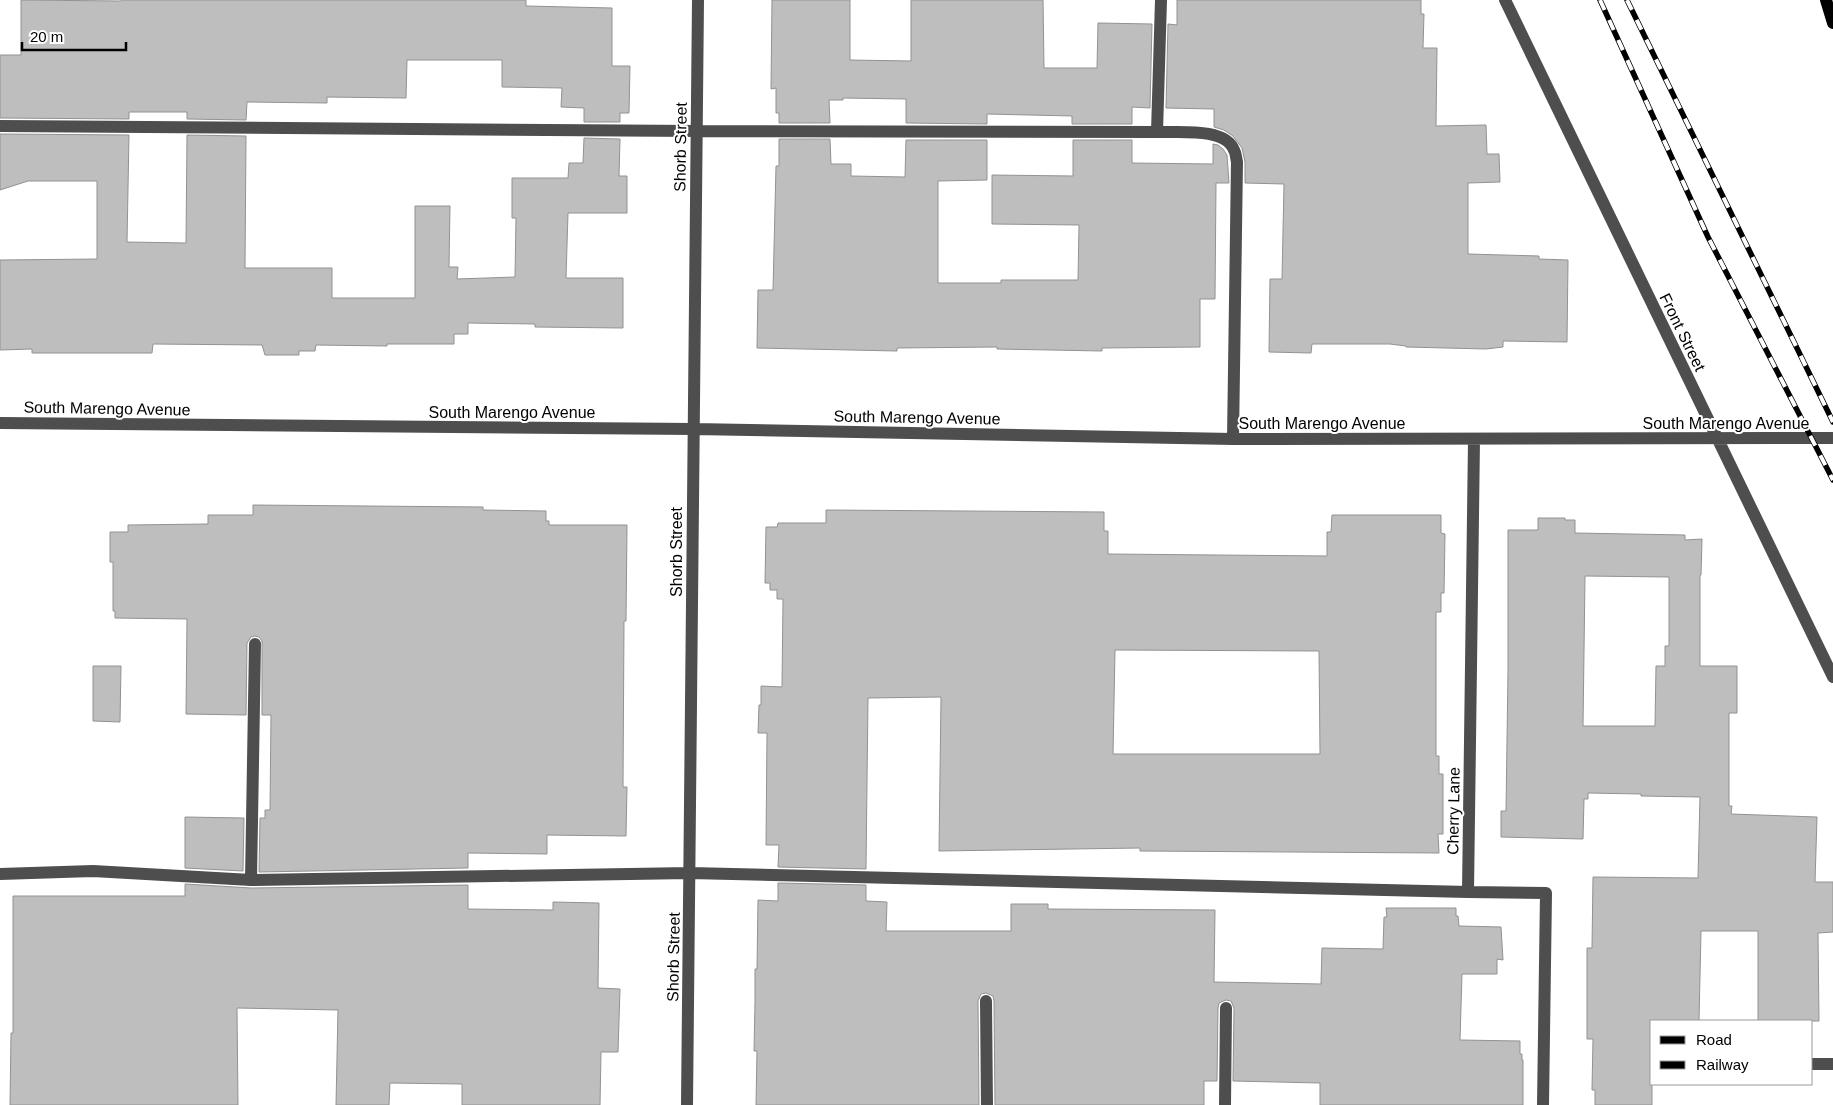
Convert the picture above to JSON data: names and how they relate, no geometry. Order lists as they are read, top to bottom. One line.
{"streets":{"street":["Shorb Street","Front Street","South Marengo Avenue","Cherry Lane"]},"crossings":[["Shorb Street","South Marengo Avenue"],["Front Street","South Marengo Avenue"],["South Marengo Avenue","Cherry Lane"]],"legend":["Road","Railway"],"scale_bar":"20 m"}
